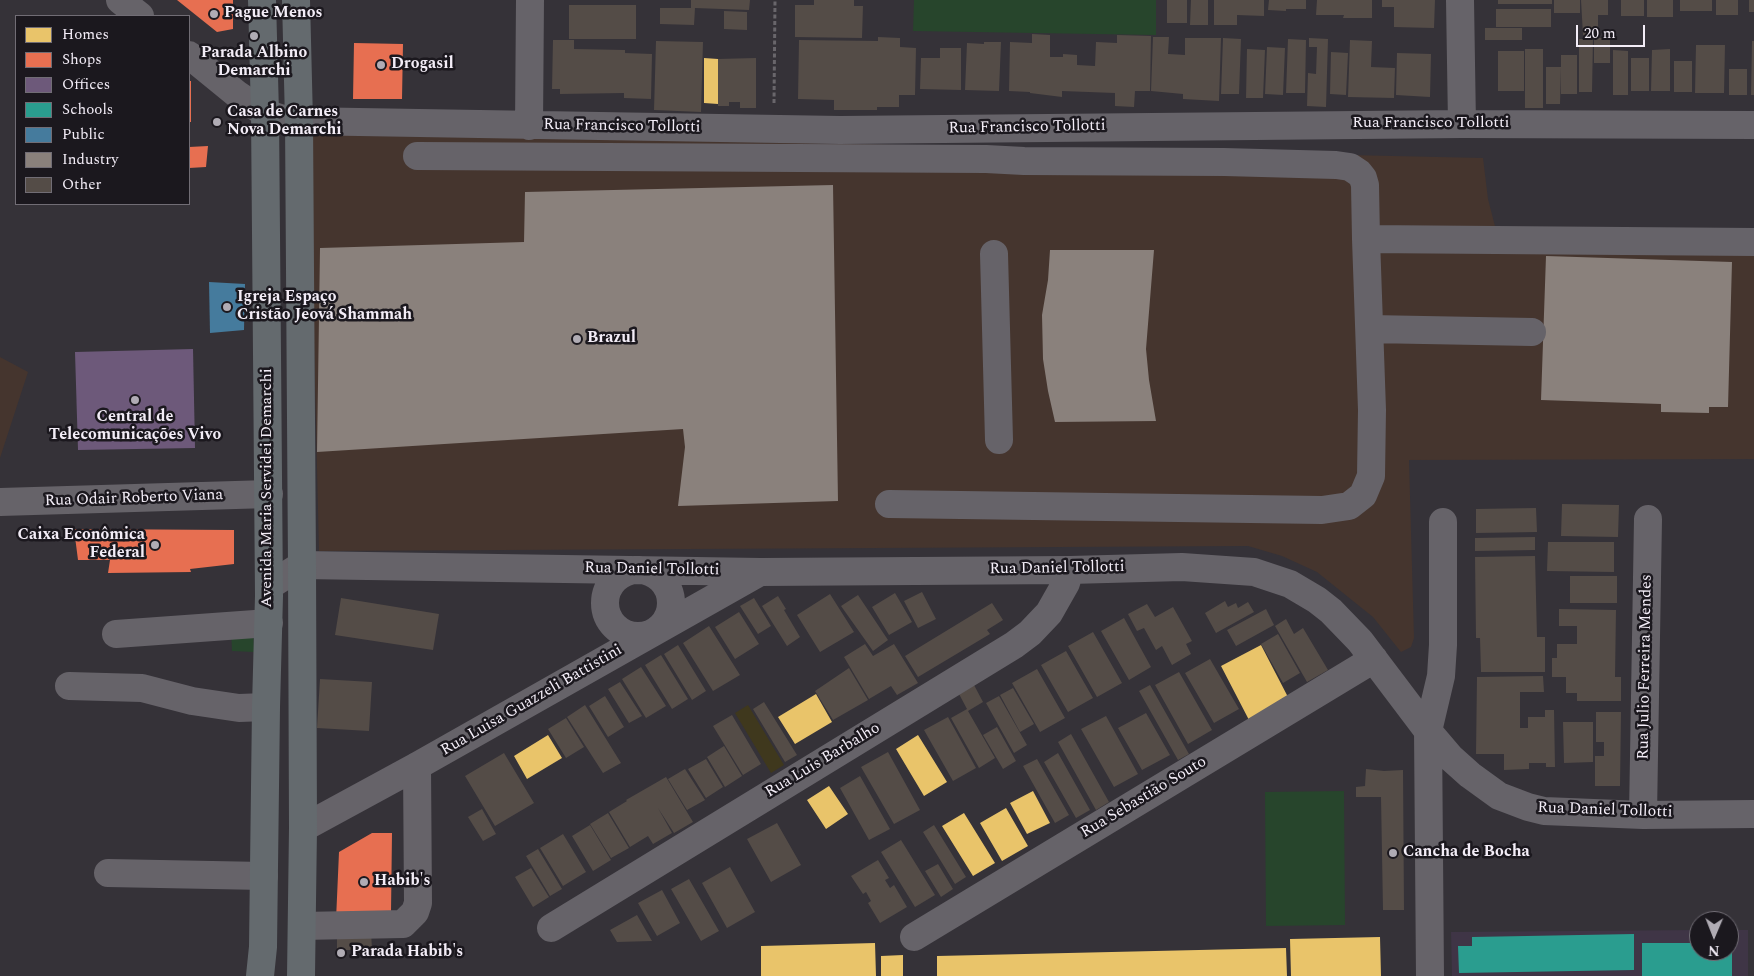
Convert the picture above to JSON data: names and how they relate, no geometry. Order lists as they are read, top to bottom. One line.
{"streets":{"main road":["Avenida Maria Servidei Demarchi"],"street":["Rua Francisco Tollotti","Rua Odair Roberto Viana","Rua Daniel Tollotti","Rua Julio Ferreira Mendes","Rua Luisa Guazzeli Battistini","Rua Luis Barbalho","Rua Sebastião Souto"]},"crossings":[["Rua Francisco Tollotti","Avenida Maria Servidei Demarchi"],["Avenida Maria Servidei Demarchi","Rua Odair Roberto Viana"],["Avenida Maria Servidei Demarchi","Rua Daniel Tollotti"],["Avenida Maria Servidei Demarchi","Rua Luisa Guazzeli Battistini"],["Rua Daniel Tollotti","Rua Julio Ferreira Mendes"],["Rua Daniel Tollotti","Rua Luisa Guazzeli Battistini"],["Rua Daniel Tollotti","Rua Luis Barbalho"],["Rua Daniel Tollotti","Rua Sebastião Souto"]],"places":["Pague Menos","Parada Albino Demarchi","Drogasil","Casa de Carnes Nova Demarchi","Igreja Espaço Cristão Jeová Shammah","Brazul","Central de Telecomunicações Vivo","Caixa Econômica Federal","Cancha de Bocha","Habib's","Parada Habib's"],"legend":["Homes","Shops","Offices","Schools","Public","Industry","Other"],"scale_bar":"20 m","north":"bottom"}
